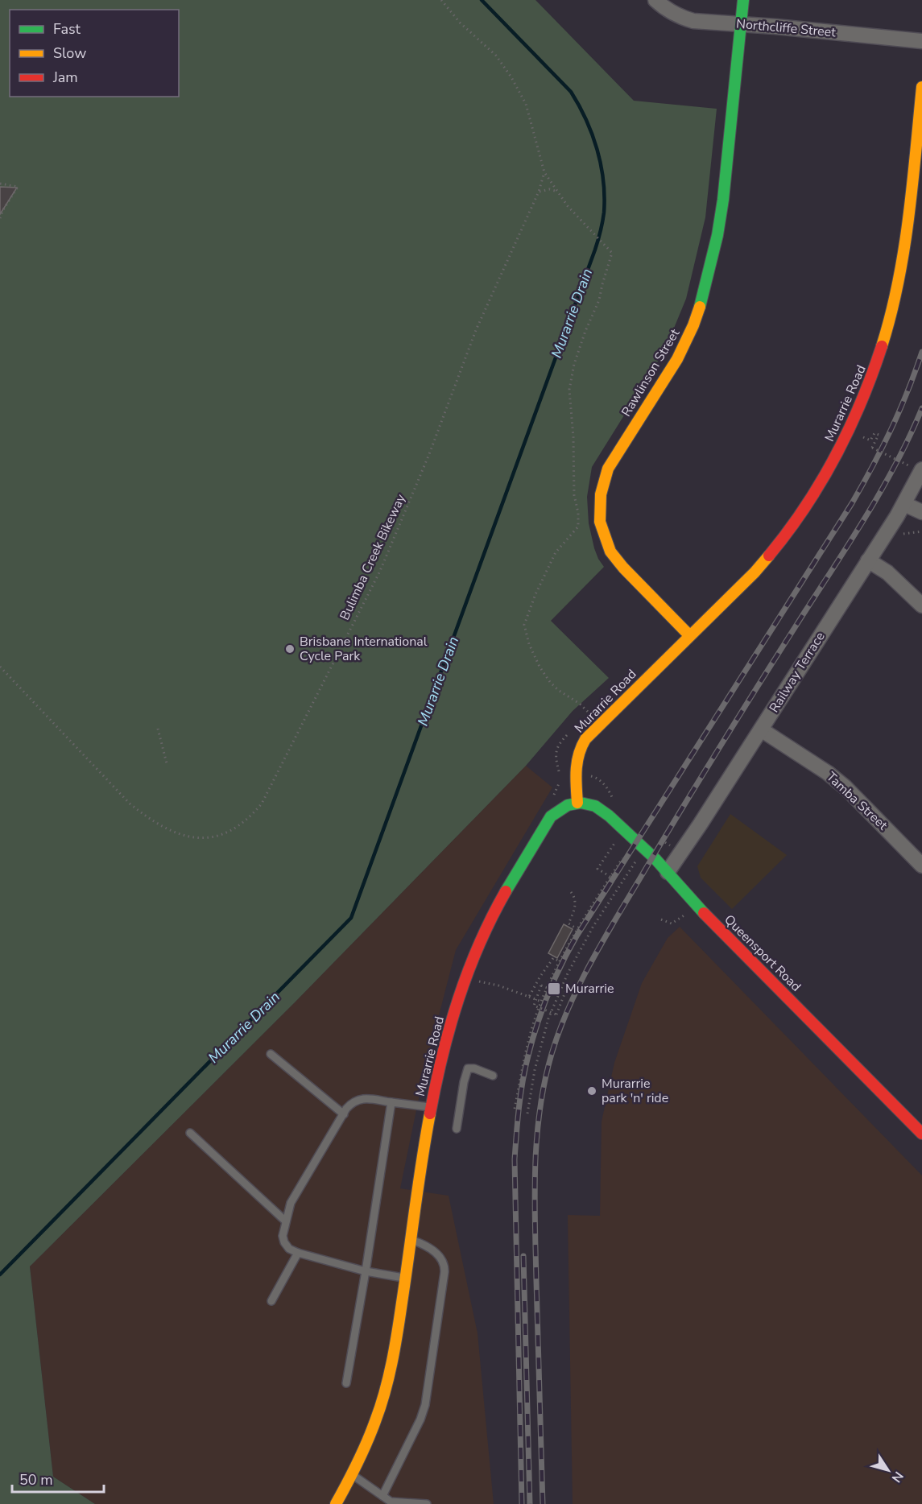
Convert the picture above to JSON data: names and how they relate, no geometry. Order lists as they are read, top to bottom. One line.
{"streets":{"street":["Northcliffe Street","Rawlinson Street","Murarrie Road","Railway Terrace","Tamba Street","Queensport Road"],"path":["Bulimba Creek Bikeway"]},"crossings":[["Northcliffe Street","Rawlinson Street"],["Rawlinson Street","Murarrie Road"],["Murarrie Road","Queensport Road"],["Railway Terrace","Tamba Street"],["Railway Terrace","Queensport Road"]],"water":["Murarrie Drain"],"places":{"other":["Brisbane International Cycle Park","Murarrie park 'n' ride"],"transit":["Murarrie"]},"legend":["Fast","Slow","Jam"],"scale_bar":"50 m","north":"bottom right"}
